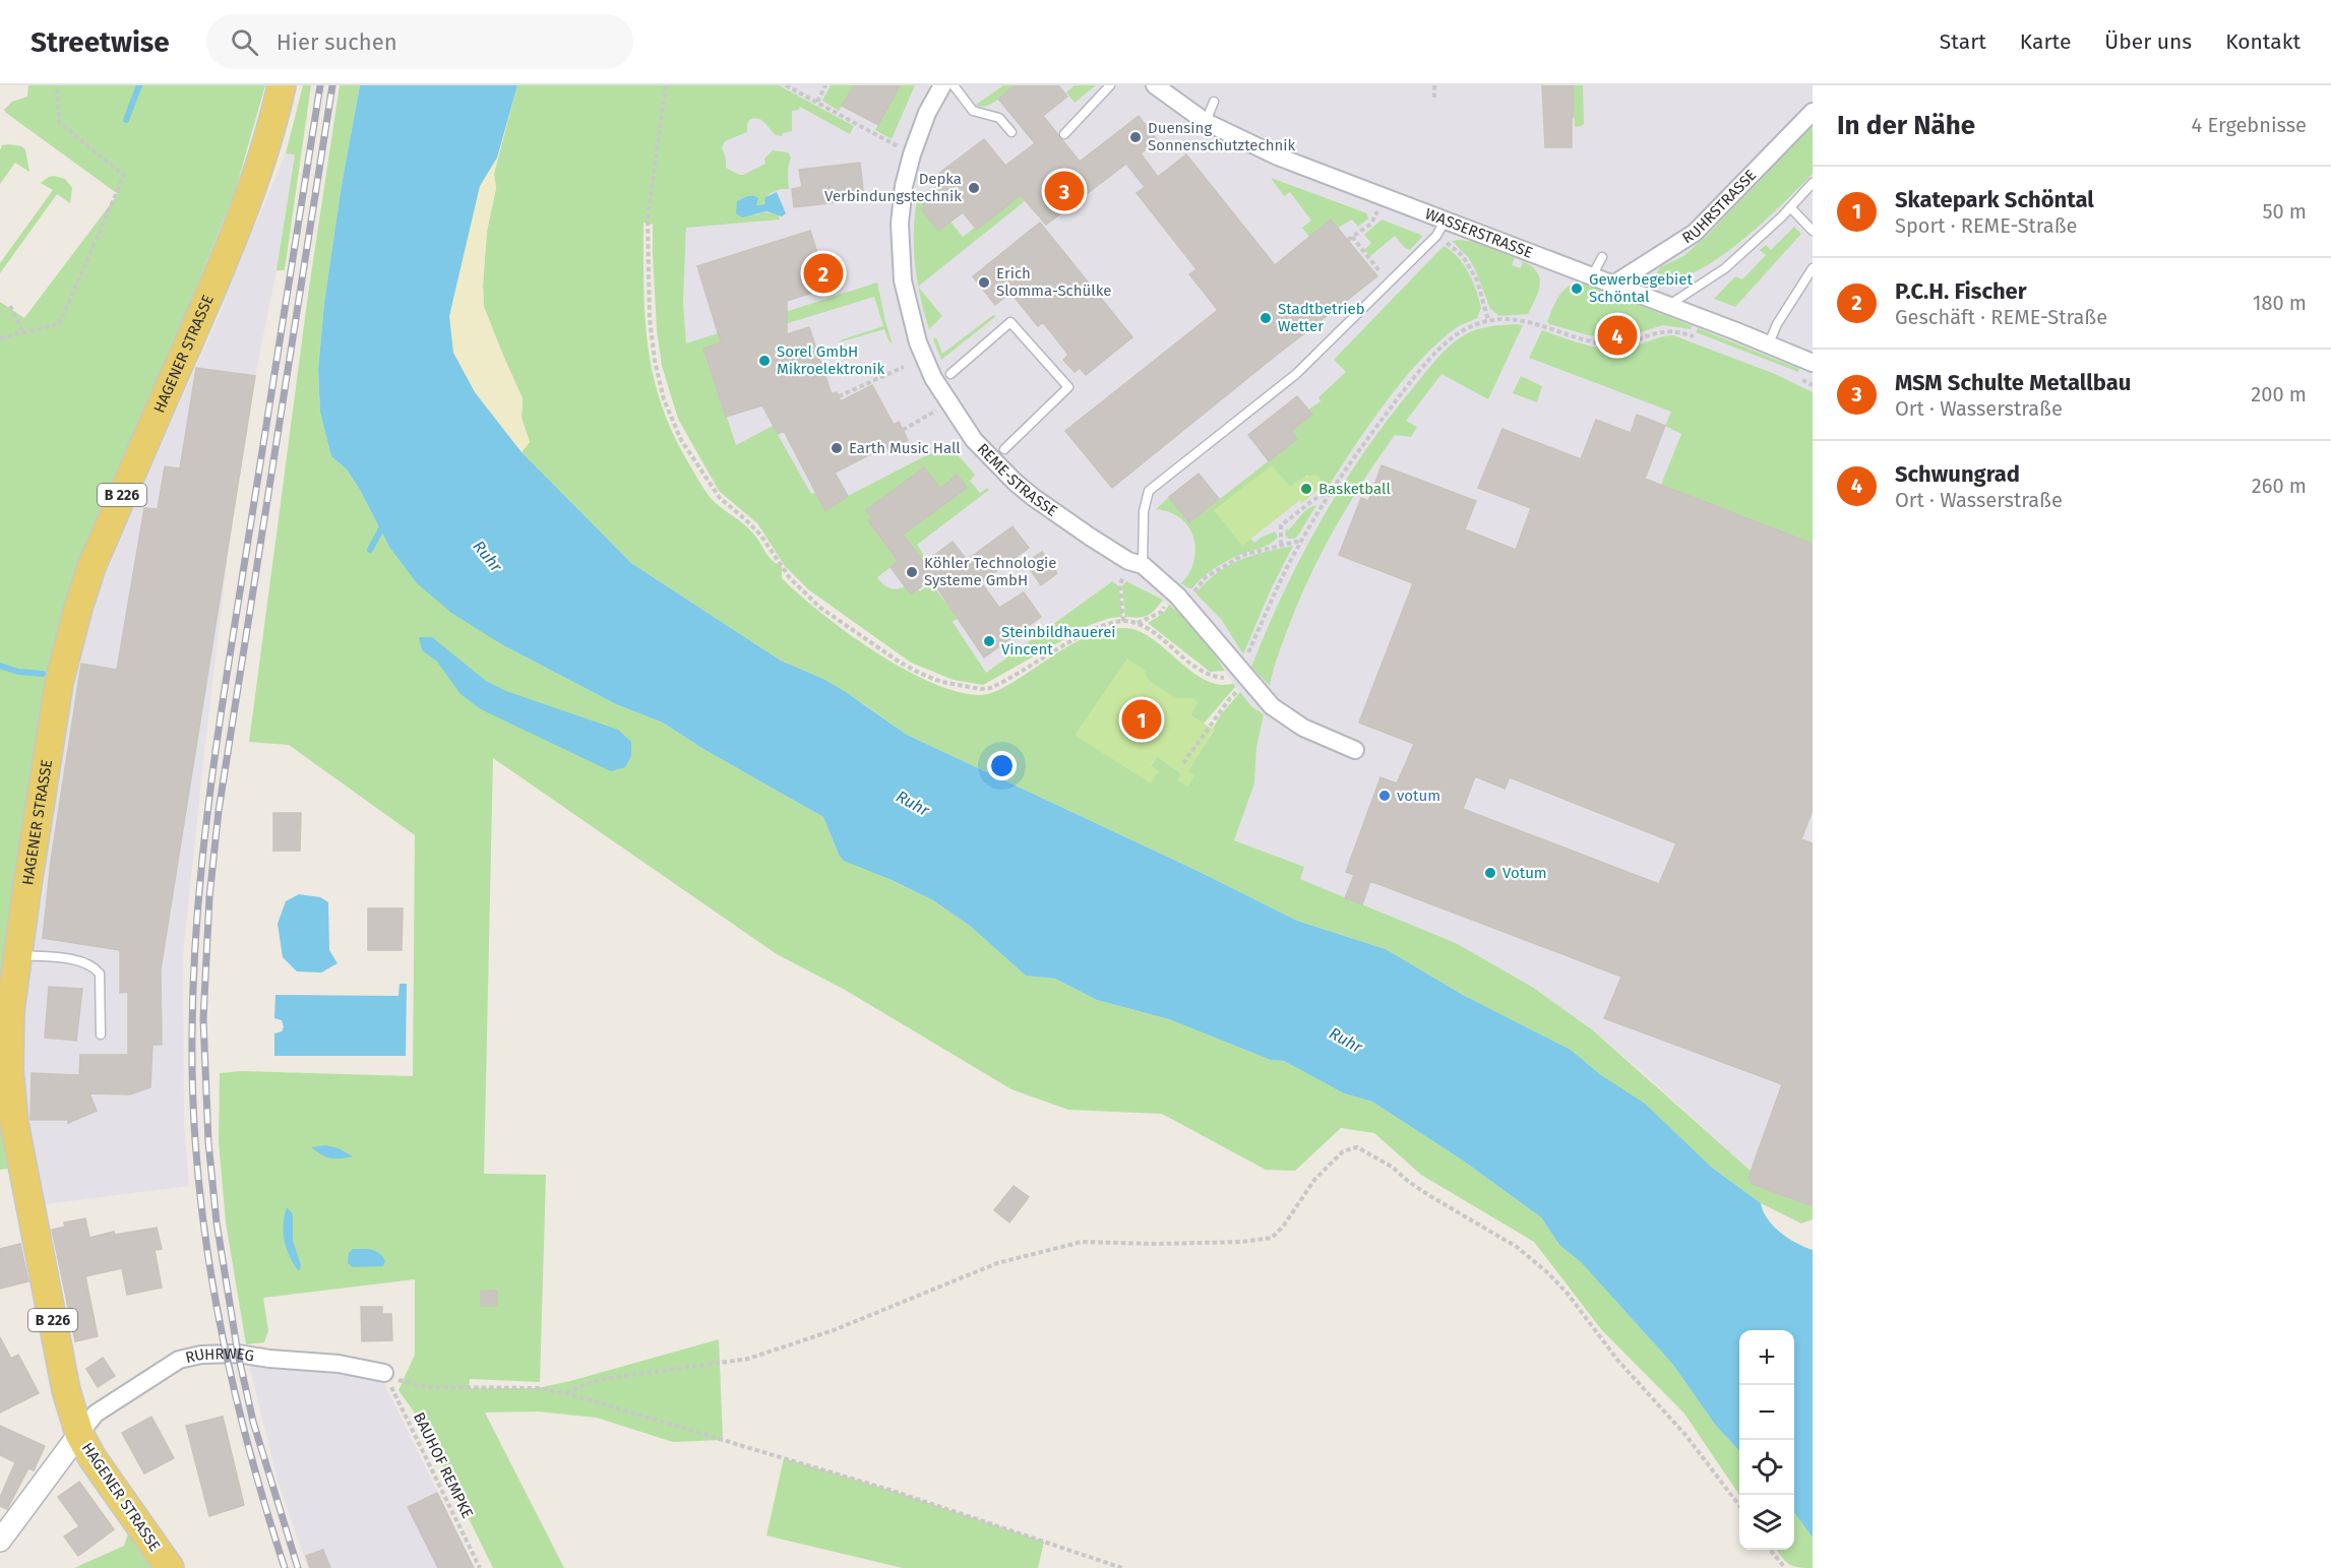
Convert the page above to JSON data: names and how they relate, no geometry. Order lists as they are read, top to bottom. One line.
{"streets":{"main road":["HAGENER STRASSE","B 226"],"street":["RUHRSTRASSE","WASSERSTRASSE","REME-STRASSE","RUHRWEG"],"path":["BAUHOF REMPKE"]},"crossings":[["RUHRSTRASSE","WASSERSTRASSE"],["HAGENER STRASSE","RUHRWEG"],["RUHRWEG","BAUHOF REMPKE"]],"water":["Ruhr"],"places":["Duensing Sonnenschutztechnik","Depka Verbindungstechnik","Erich Slomma-Schülke","Gewerbegebiet Schöntal","Stadtbetrieb Wetter","Sorel GmbH Mikroelektronik","Earth Music Hall","Basketball","Köhler Technologie Systeme GmbH","Steinbildhauerei Vincent","votum","Votum"],"page":{"header":"Streetwise","search":"Hier suchen","nav":["Start","Karte","Über uns","Kontakt"],"heading":["In der Nähe","4 Ergebnisse"],"list":[{"mark":"1","name":"Skatepark Schöntal","note":"Sport · REME-Straße","value":"50 m"},{"mark":"2","name":"P.C.H. Fischer","note":"Geschäft · REME-Straße","value":"180 m"},{"mark":"3","name":"MSM Schulte Metallbau","note":"Ort · Wasserstraße","value":"200 m"},{"mark":"4","name":"Schwungrad","note":"Ort · Wasserstraße","value":"260 m"}],"pins":["3","2","4","1"],"map_buttons":["+","−"]}}
